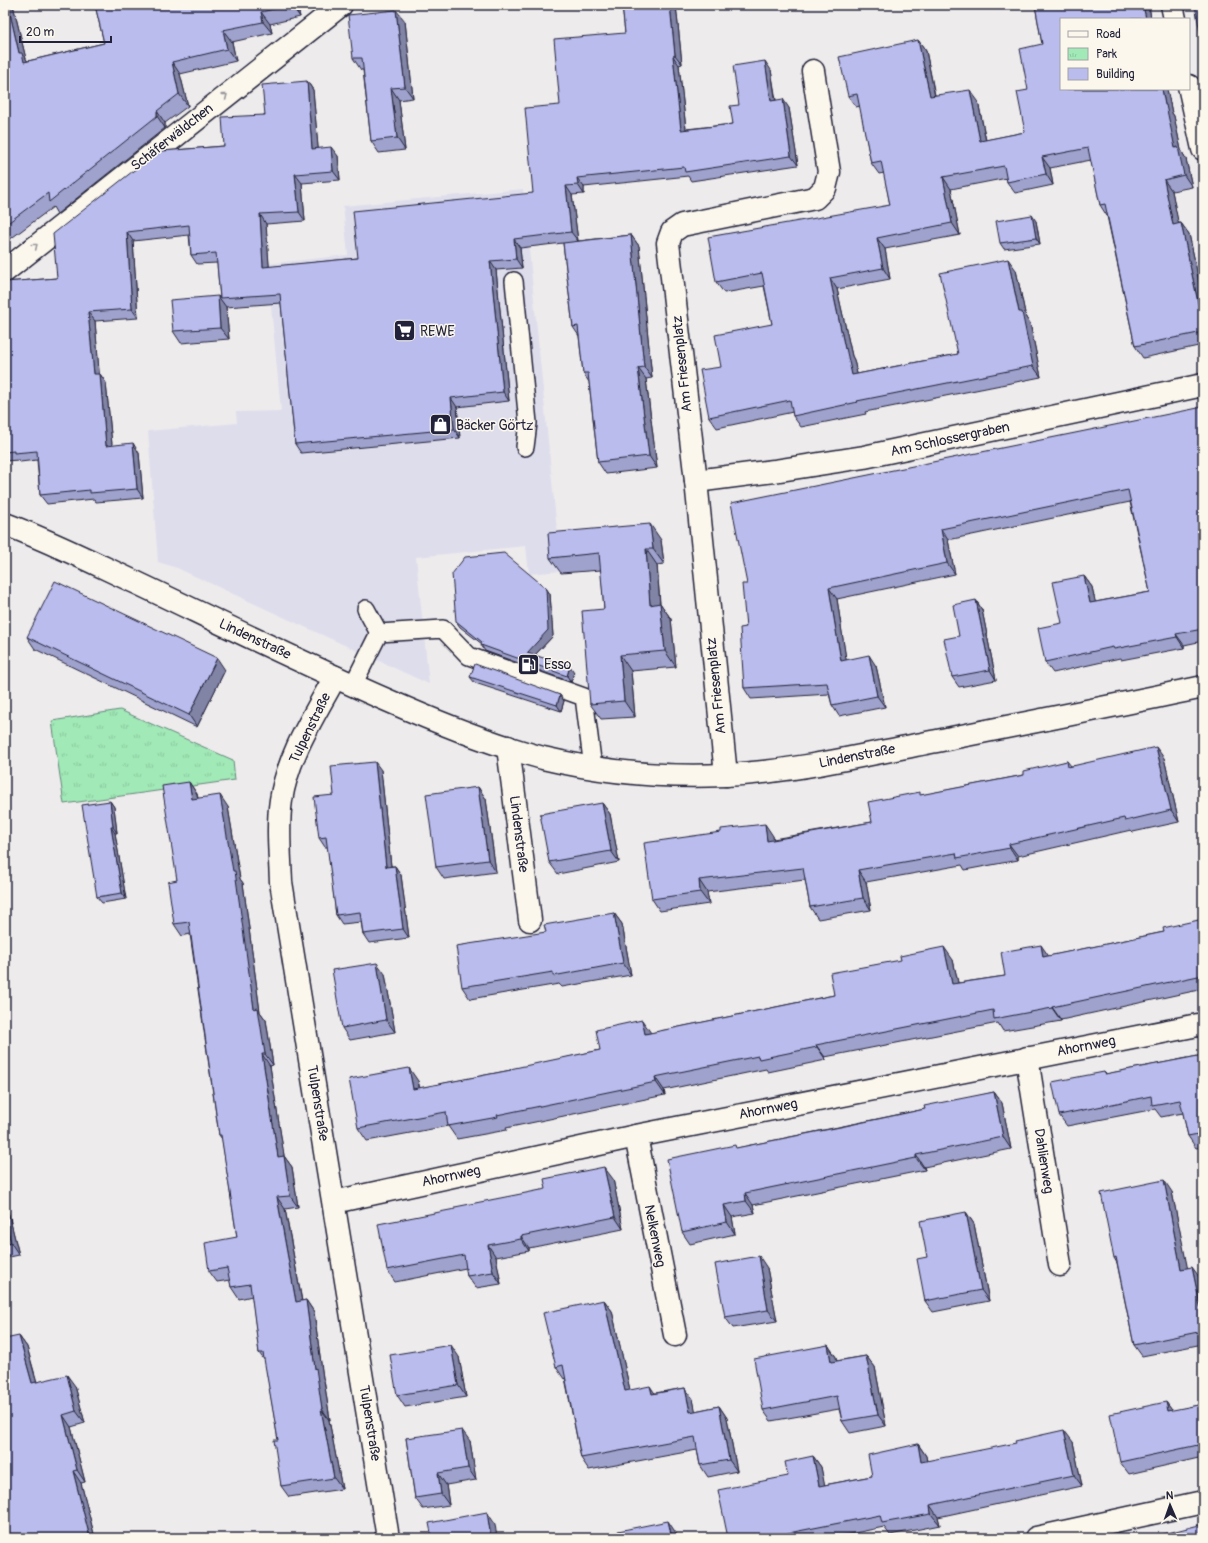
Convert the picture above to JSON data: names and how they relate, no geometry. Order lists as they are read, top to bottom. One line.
{"streets":{"street":["Schäferwäldchen","Am Friesenplatz","Am Schlossergraben","Lindenstraße","Tulpenstraße","Ahornweg","Dahlienweg","Nelkenweg"]},"crossings":[["Am Friesenplatz","Am Schlossergraben"],["Am Friesenplatz","Lindenstraße"],["Lindenstraße","Tulpenstraße"],["Tulpenstraße","Ahornweg"],["Ahornweg","Dahlienweg"],["Ahornweg","Nelkenweg"]],"one_way":["Schäferwäldchen"],"places":{"supermarket":["REWE"],"shop":["Bäcker Görtz"],"fuel station":["Esso"]},"legend":["Road","Park","Building"],"scale_bar":"20 m","north":"top"}
